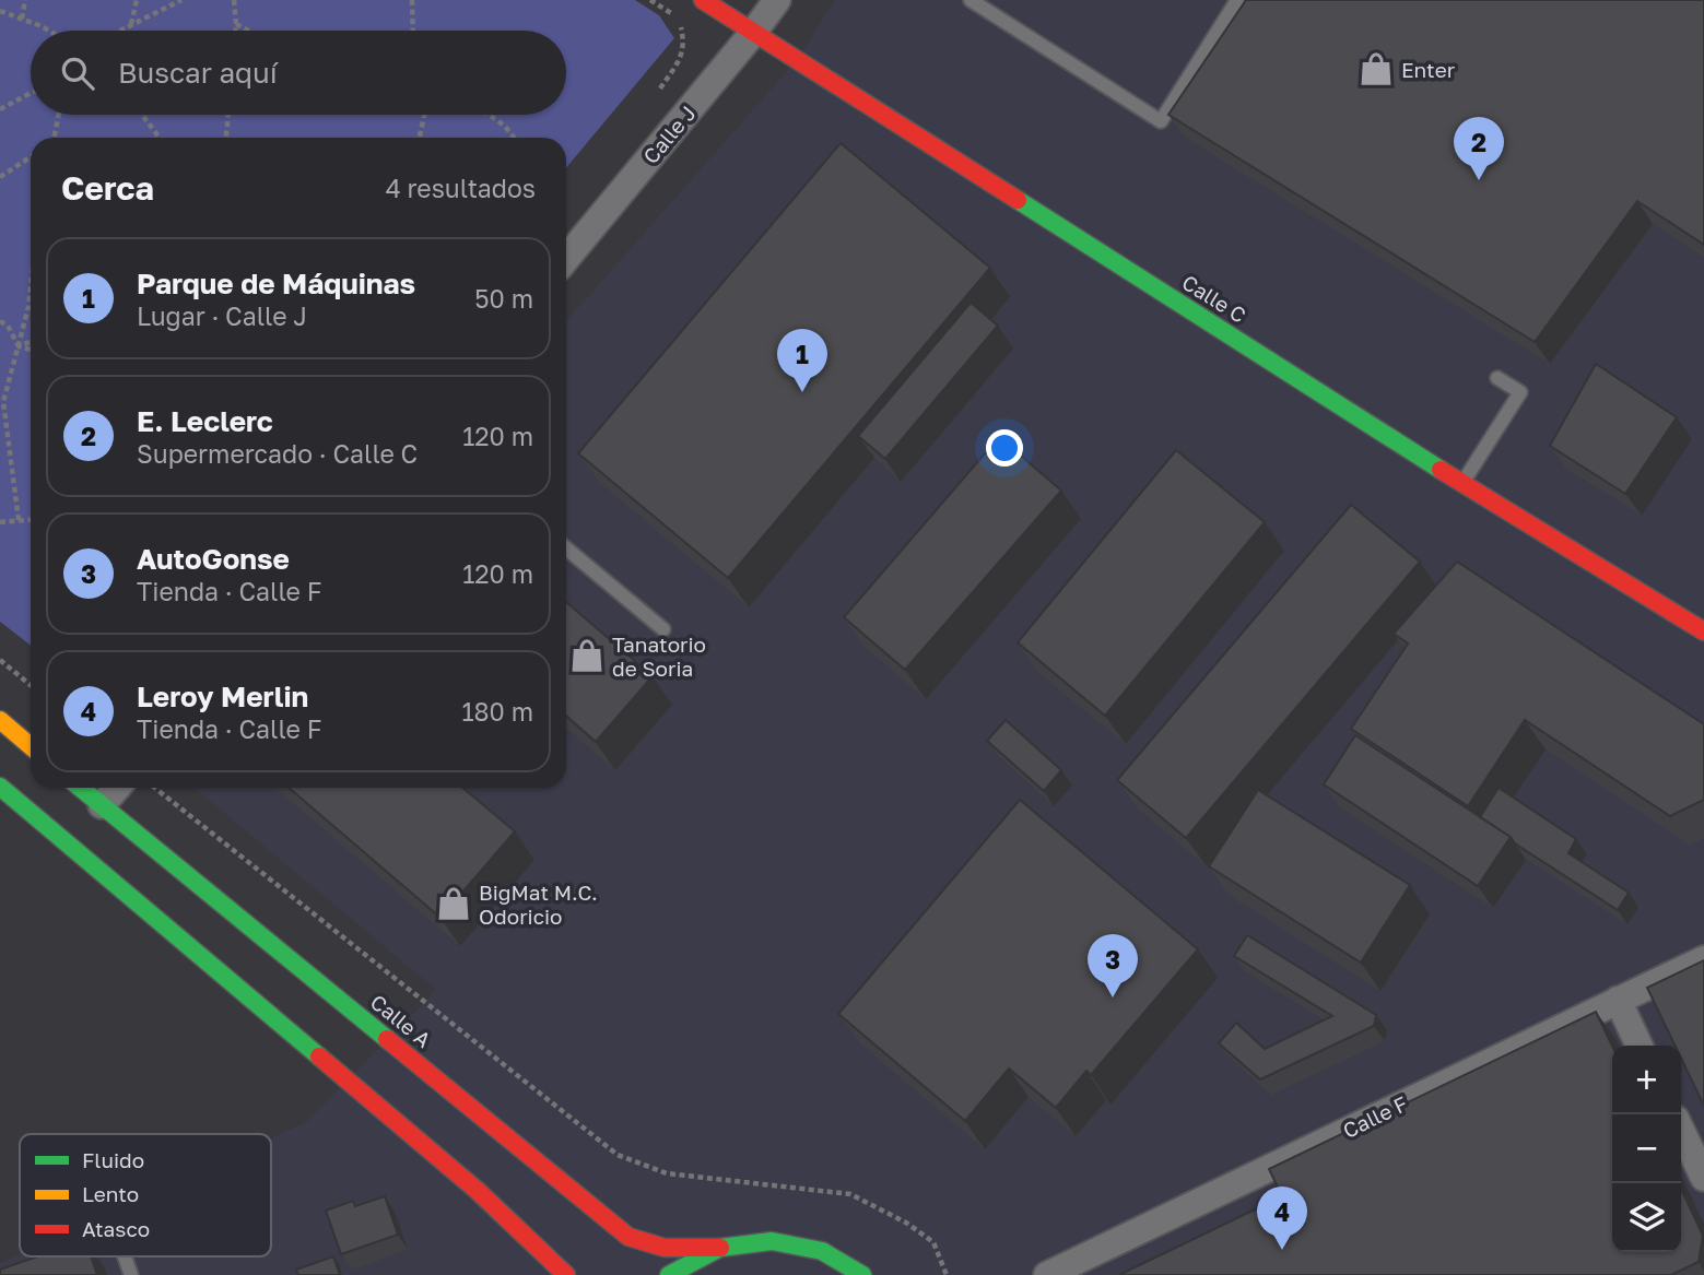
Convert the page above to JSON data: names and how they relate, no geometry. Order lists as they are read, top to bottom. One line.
{"streets":{"street":["Calle J","Calle C","Calle A","Calle F"]},"crossings":[["Calle J","Calle C"]],"places":{"shop":["Enter","Tanatorio de Soria","BigMat M.C. Odoricio"]},"legend":["Fluido","Lento","Atasco"],"page":{"search":"Buscar aquí","pins":["2","1","3","4"],"heading":["Cerca","4 resultados"],"list":[{"mark":"1","name":"Parque de Máquinas","note":"Lugar · Calle J","value":"50 m"},{"mark":"2","name":"E. Leclerc","note":"Supermercado · Calle C","value":"120 m"},{"mark":"3","name":"AutoGonse","note":"Tienda · Calle F","value":"120 m"},{"mark":"4","name":"Leroy Merlin","note":"Tienda · Calle F","value":"180 m"}],"map_buttons":["+","−"]}}
